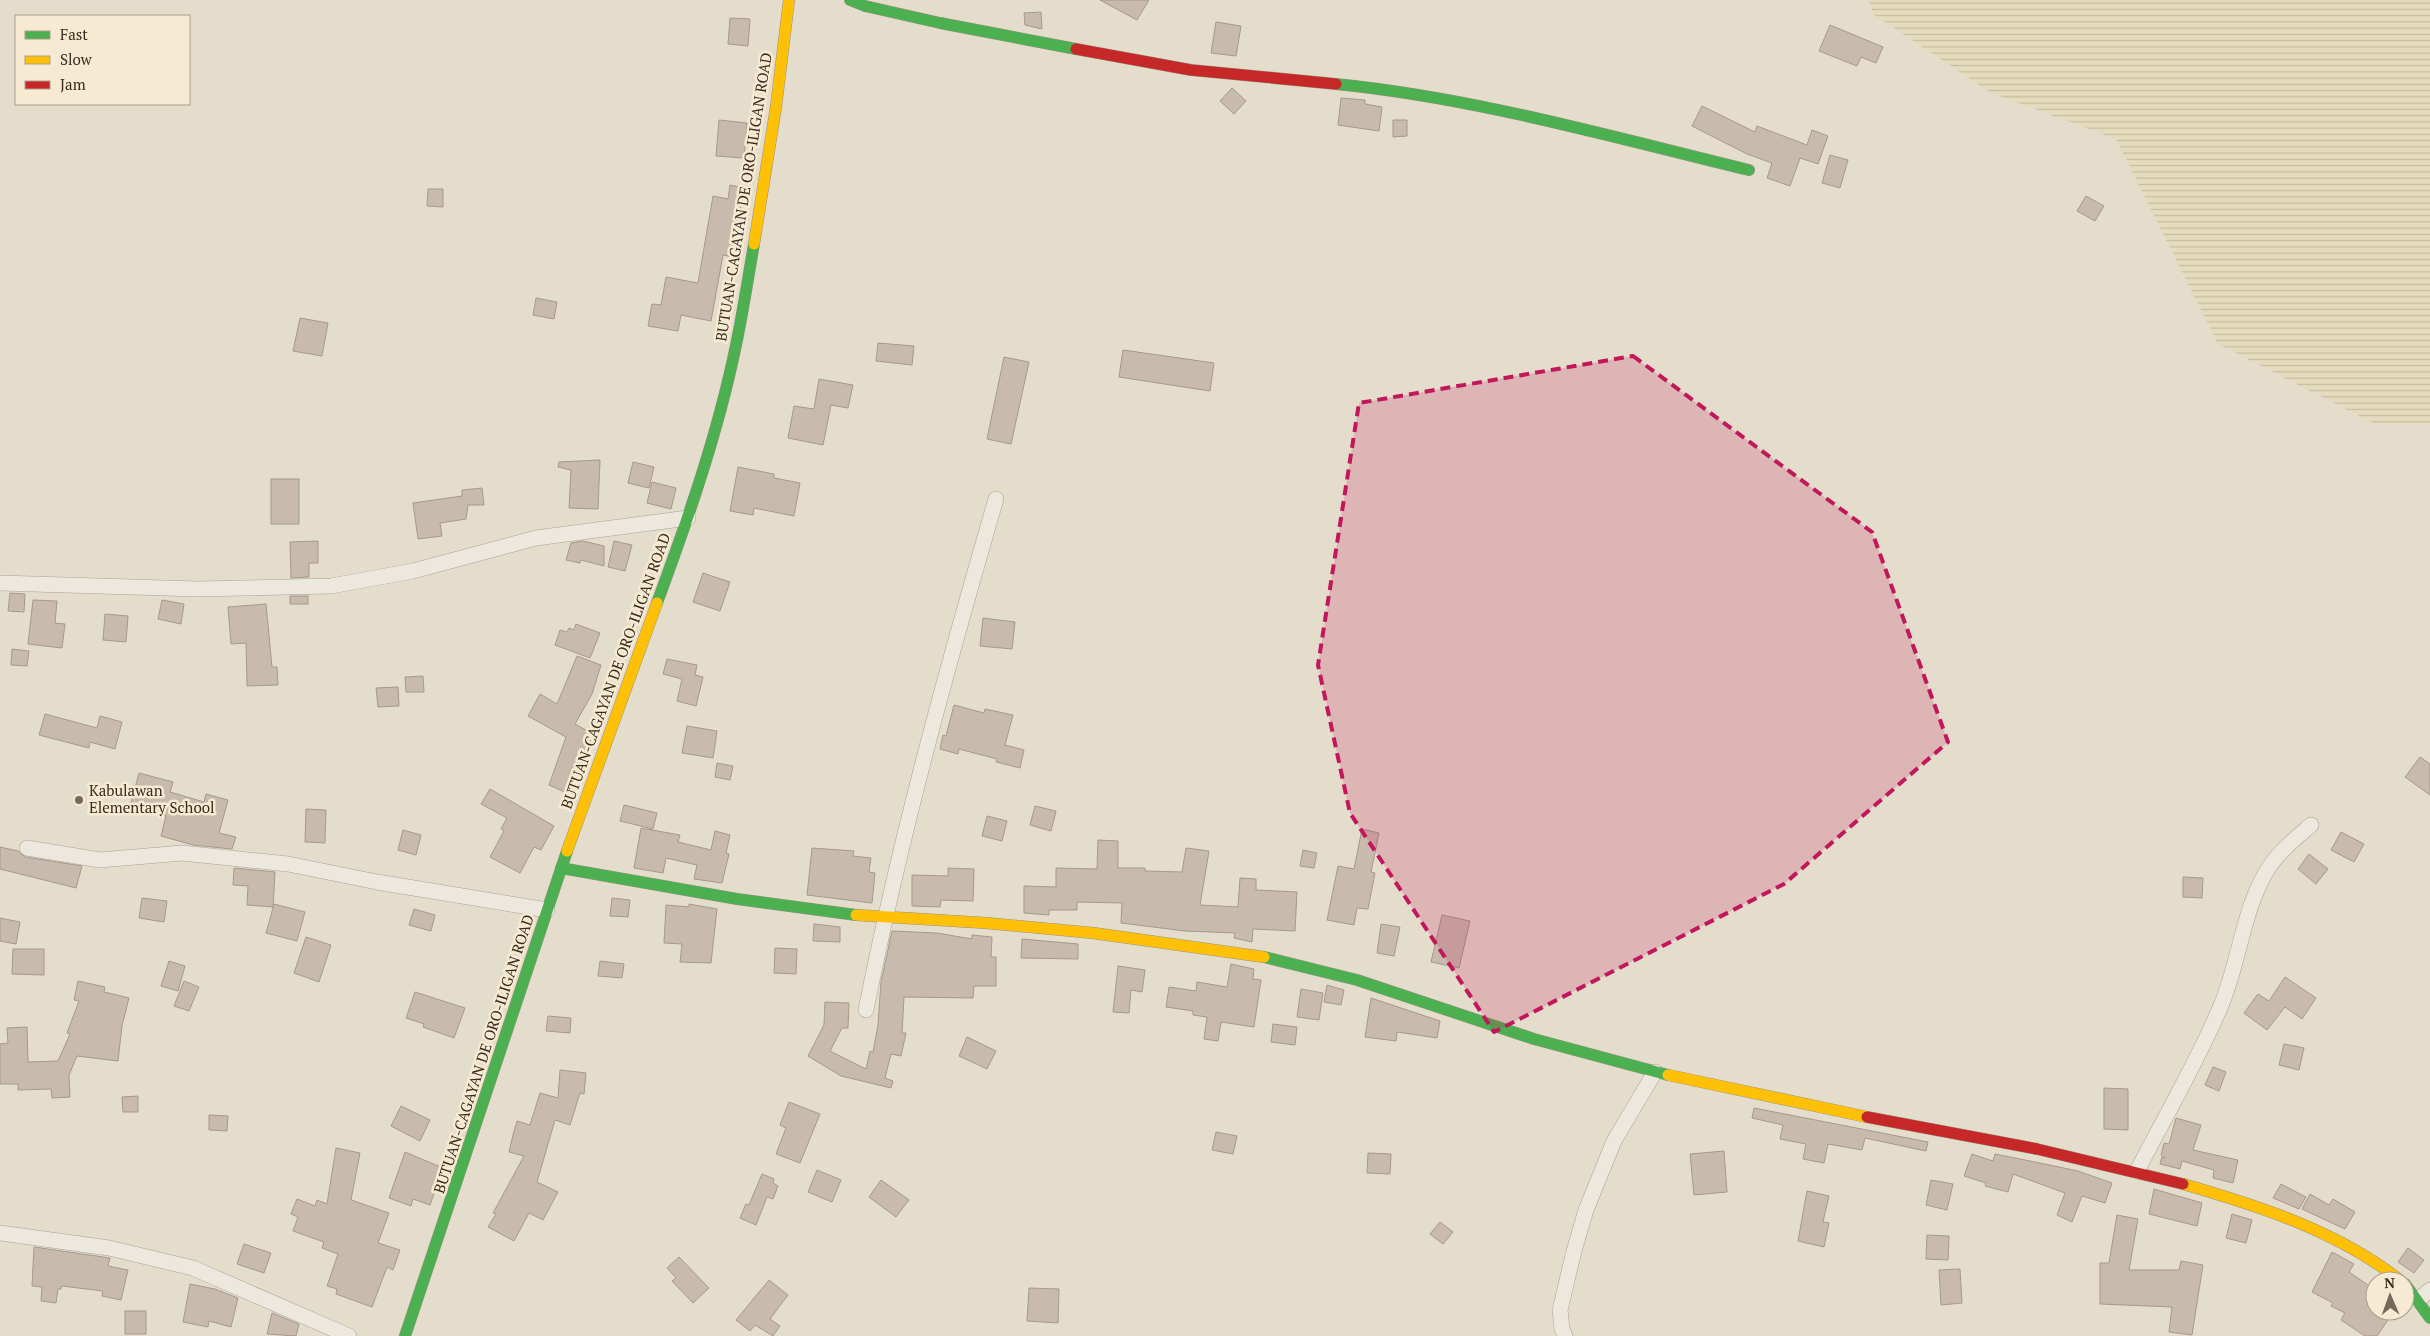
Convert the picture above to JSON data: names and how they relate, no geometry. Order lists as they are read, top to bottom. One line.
{"streets":{"main road":["BUTUAN-CAGAYAN DE ORO-ILIGAN ROAD"]},"places":["Kabulawan Elementary School"],"legend":["Fast","Slow","Jam"],"north":"top"}
